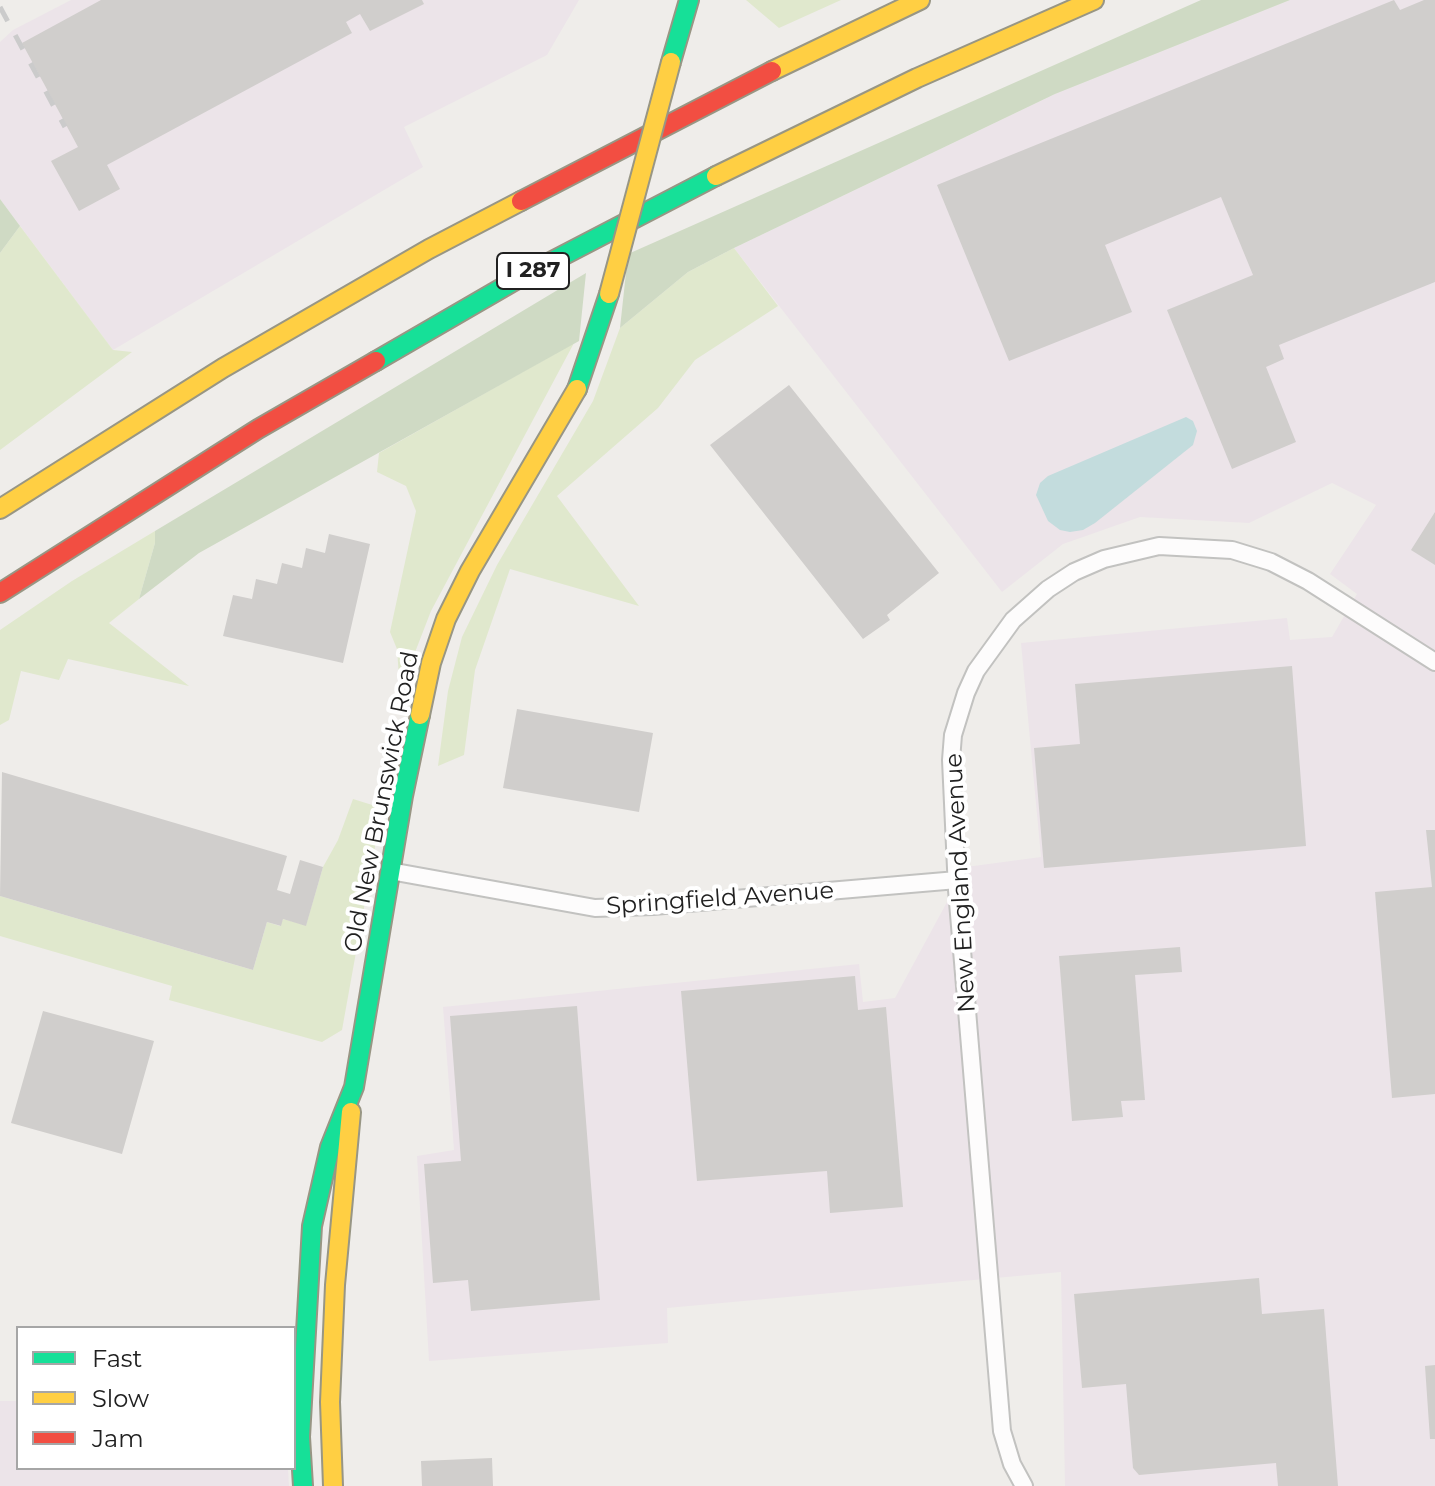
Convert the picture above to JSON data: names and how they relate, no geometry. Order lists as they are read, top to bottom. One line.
{"streets":{"main road":["I 287","Old New Brunswick Road"],"street":["New England Avenue","Springfield Avenue"]},"crossings":[["Old New Brunswick Road","Springfield Avenue"],["New England Avenue","Springfield Avenue"]],"legend":["Fast","Slow","Jam"]}
